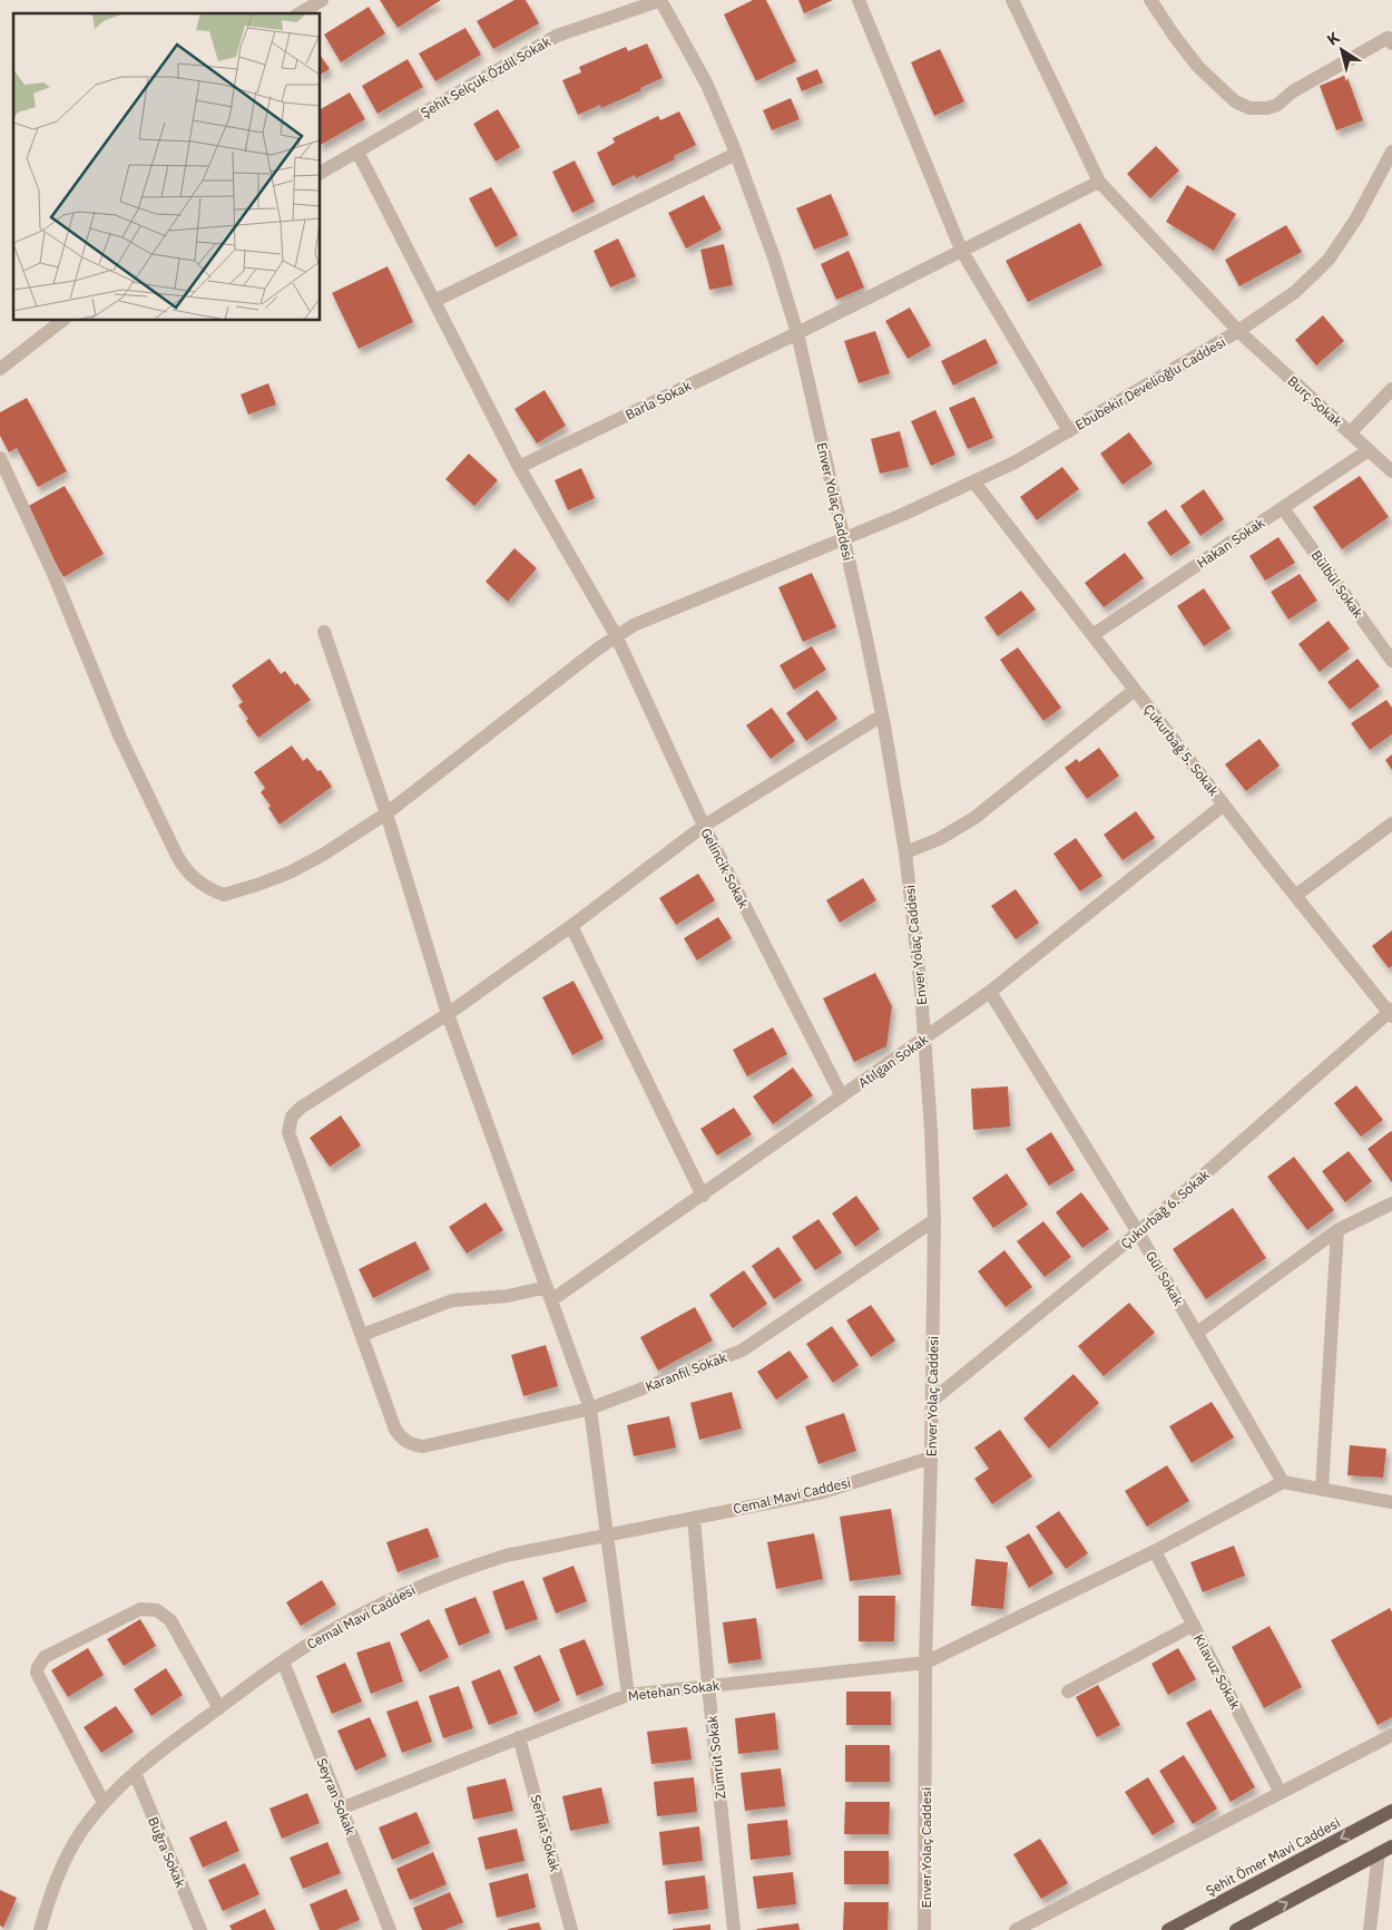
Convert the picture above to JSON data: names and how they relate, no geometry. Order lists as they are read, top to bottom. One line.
{"streets":{"main road":["Şehit Ömer Mavi Caddesi"],"street":["Şehit Selçuk Özdil Sokak","Ebubekir Develioğlu Caddesi","Barla Sokak","Burç Sokak","Enver Yolaç Caddesi","Hakan Sokak","Bülbül Sokak","Çukurbağ 5. Sokak","Gelincik Sokak","Atılgan Sokak","Çukurbağ 6. Sokak","Gül Sokak","Karanfil Sokak","Cemal Mavi Caddesi","Kılavuz Sokak","Metehan Sokak","Zümrüt Sokak","Seyran Sokak","Serhat Sokak","Buğra Sokak"]},"crossings":[["Şehit Selçuk Özdil Sokak","Enver Yolaç Caddesi"],["Şehit Selçuk Özdil Sokak","Gelincik Sokak"],["Ebubekir Develioğlu Caddesi","Burç Sokak"],["Ebubekir Develioğlu Caddesi","Enver Yolaç Caddesi"],["Ebubekir Develioğlu Caddesi","Çukurbağ 5. Sokak"],["Ebubekir Develioğlu Caddesi","Gelincik Sokak"],["Barla Sokak","Burç Sokak"],["Barla Sokak","Enver Yolaç Caddesi"],["Barla Sokak","Gelincik Sokak"],["Burç Sokak","Hakan Sokak"],["Enver Yolaç Caddesi","Atılgan Sokak"],["Enver Yolaç Caddesi","Çukurbağ 6. Sokak"],["Enver Yolaç Caddesi","Karanfil Sokak"],["Enver Yolaç Caddesi","Cemal Mavi Caddesi"],["Enver Yolaç Caddesi","Metehan Sokak"],["Hakan Sokak","Bülbül Sokak"],["Hakan Sokak","Çukurbağ 5. Sokak"],["Çukurbağ 5. Sokak","Atılgan Sokak"],["Çukurbağ 5. Sokak","Çukurbağ 6. Sokak"],["Gelincik Sokak","Atılgan Sokak"],["Atılgan Sokak","Gül Sokak"],["Çukurbağ 6. Sokak","Gül Sokak"],["Gül Sokak","Metehan Sokak"],["Cemal Mavi Caddesi","Zümrüt Sokak"],["Cemal Mavi Caddesi","Seyran Sokak"],["Cemal Mavi Caddesi","Buğra Sokak"],["Kılavuz Sokak","Metehan Sokak"],["Metehan Sokak","Zümrüt Sokak"],["Metehan Sokak","Seyran Sokak"],["Metehan Sokak","Serhat Sokak"]],"north":"top left"}
